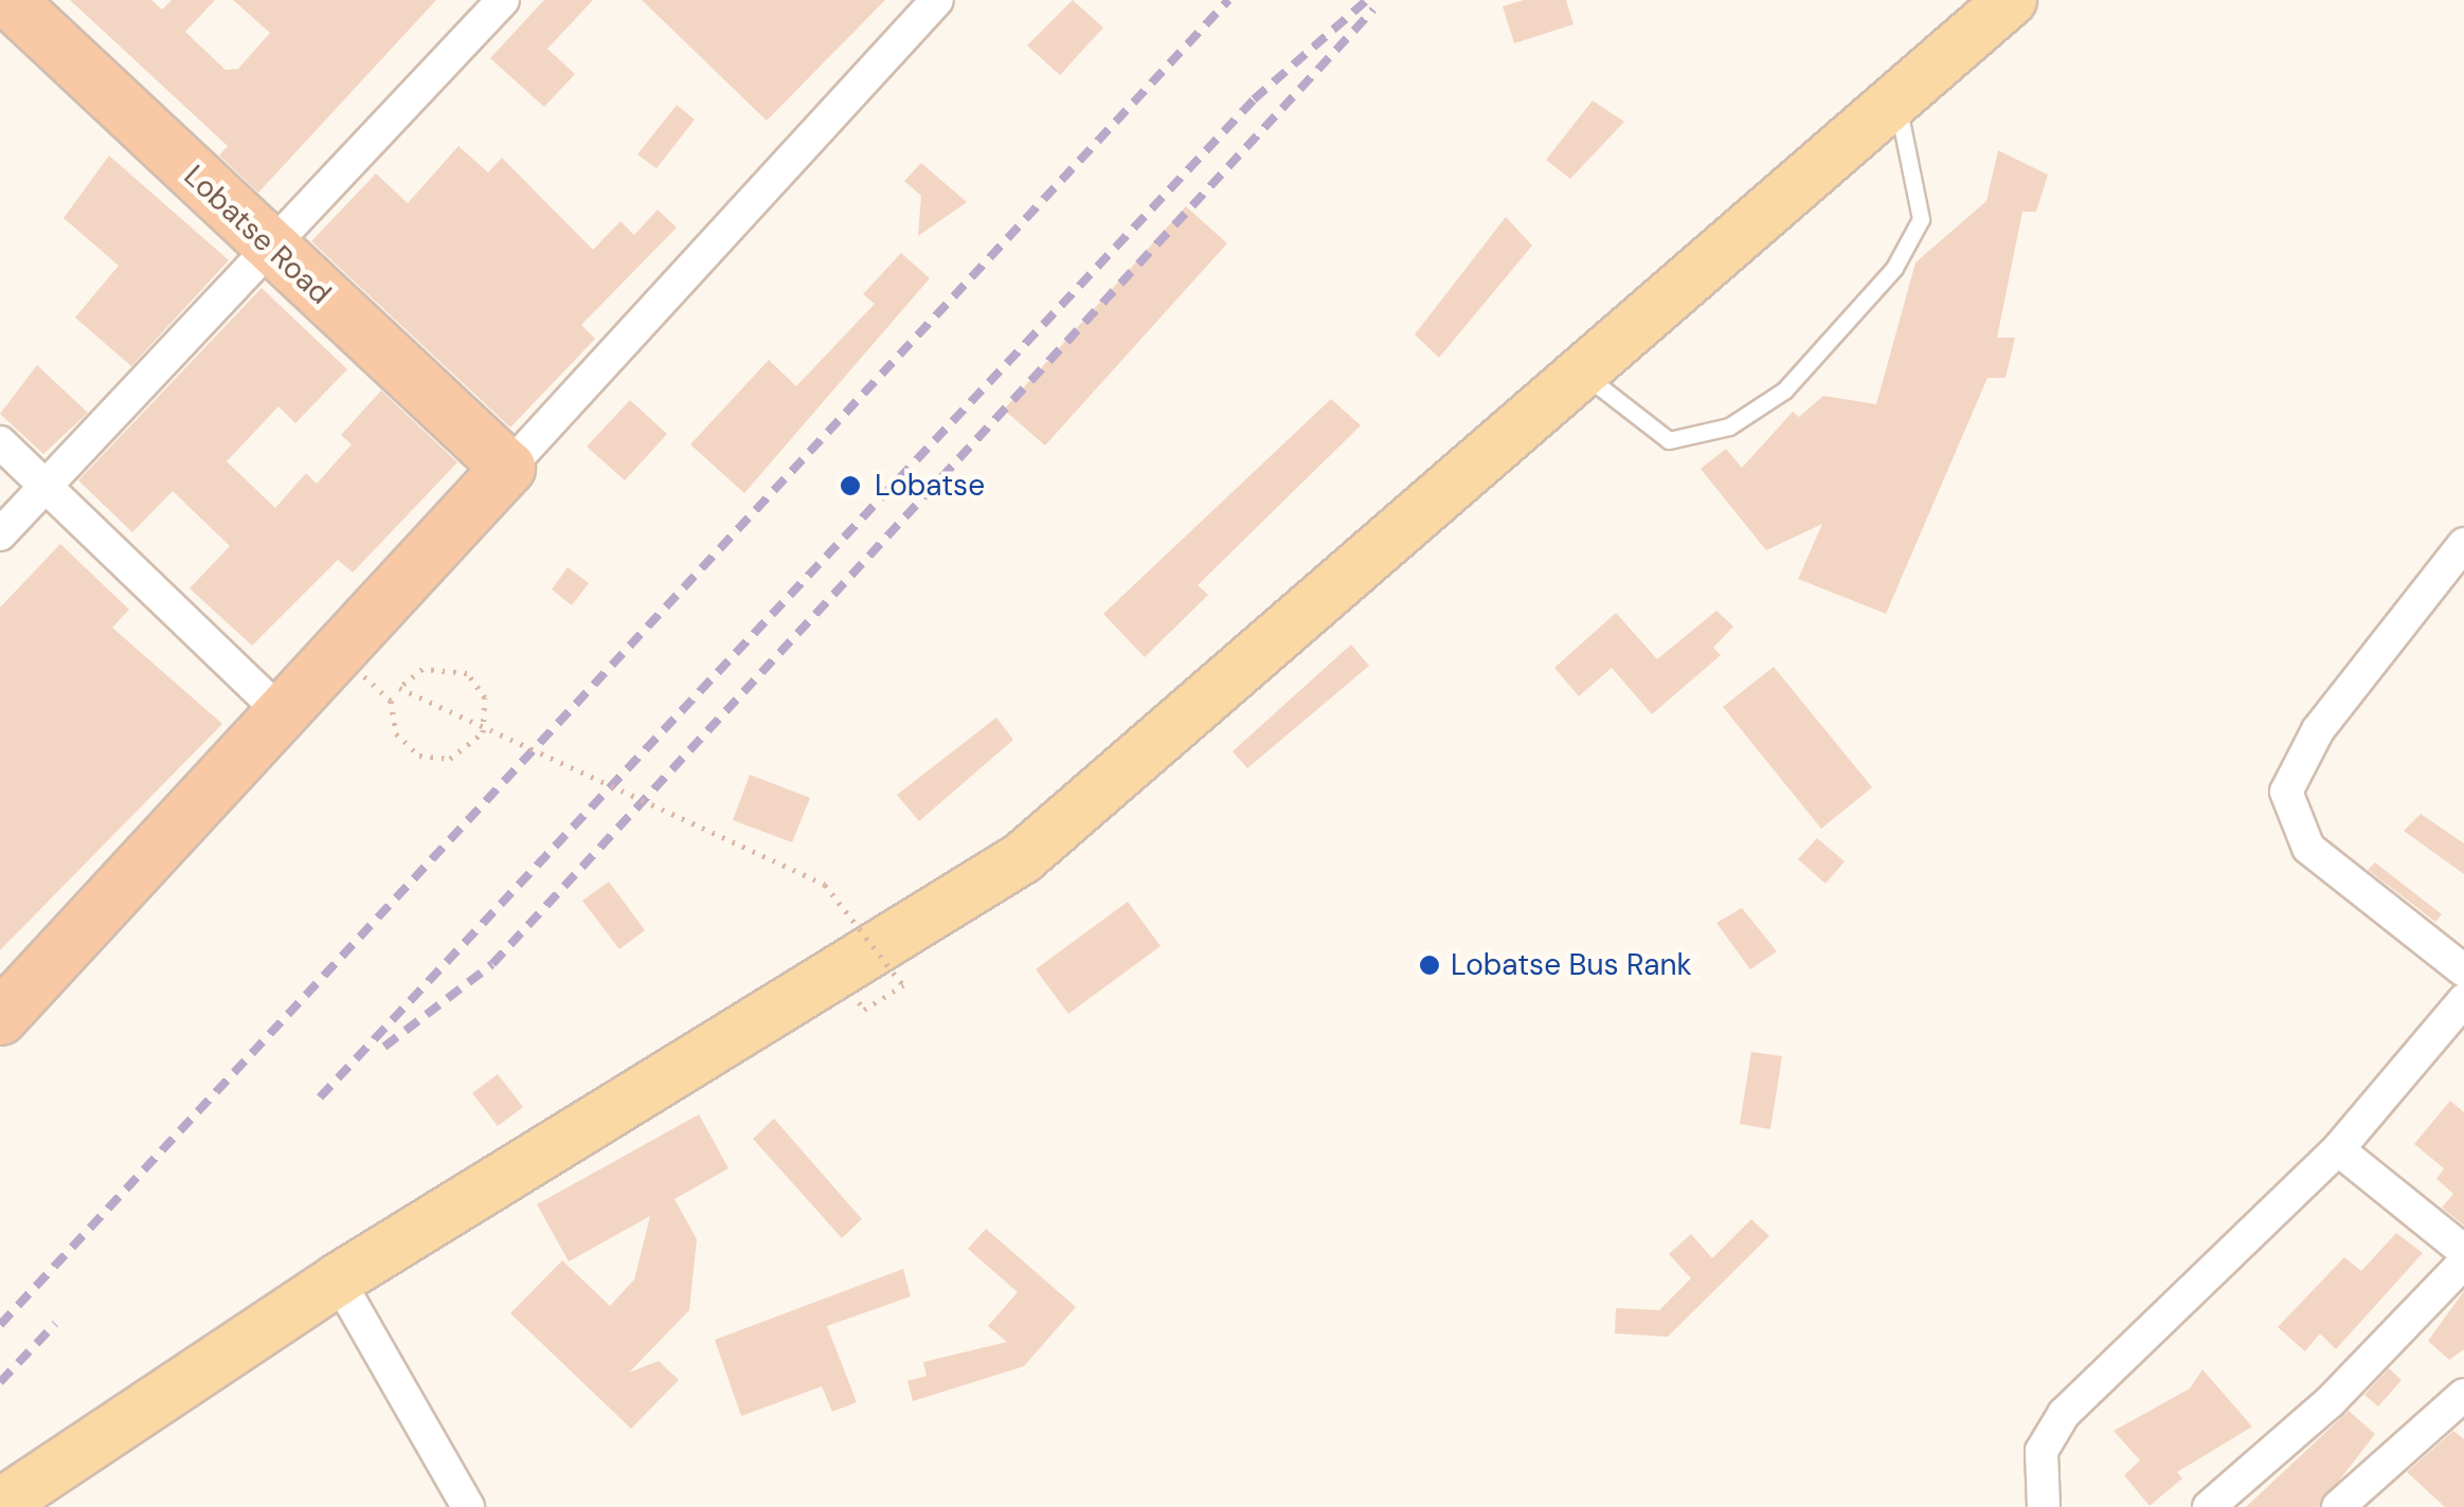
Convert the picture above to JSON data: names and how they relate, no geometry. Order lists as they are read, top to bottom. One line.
{"streets":{"highway":["Lobatse Road"]},"places":["Lobatse","Lobatse Bus Rank"]}
